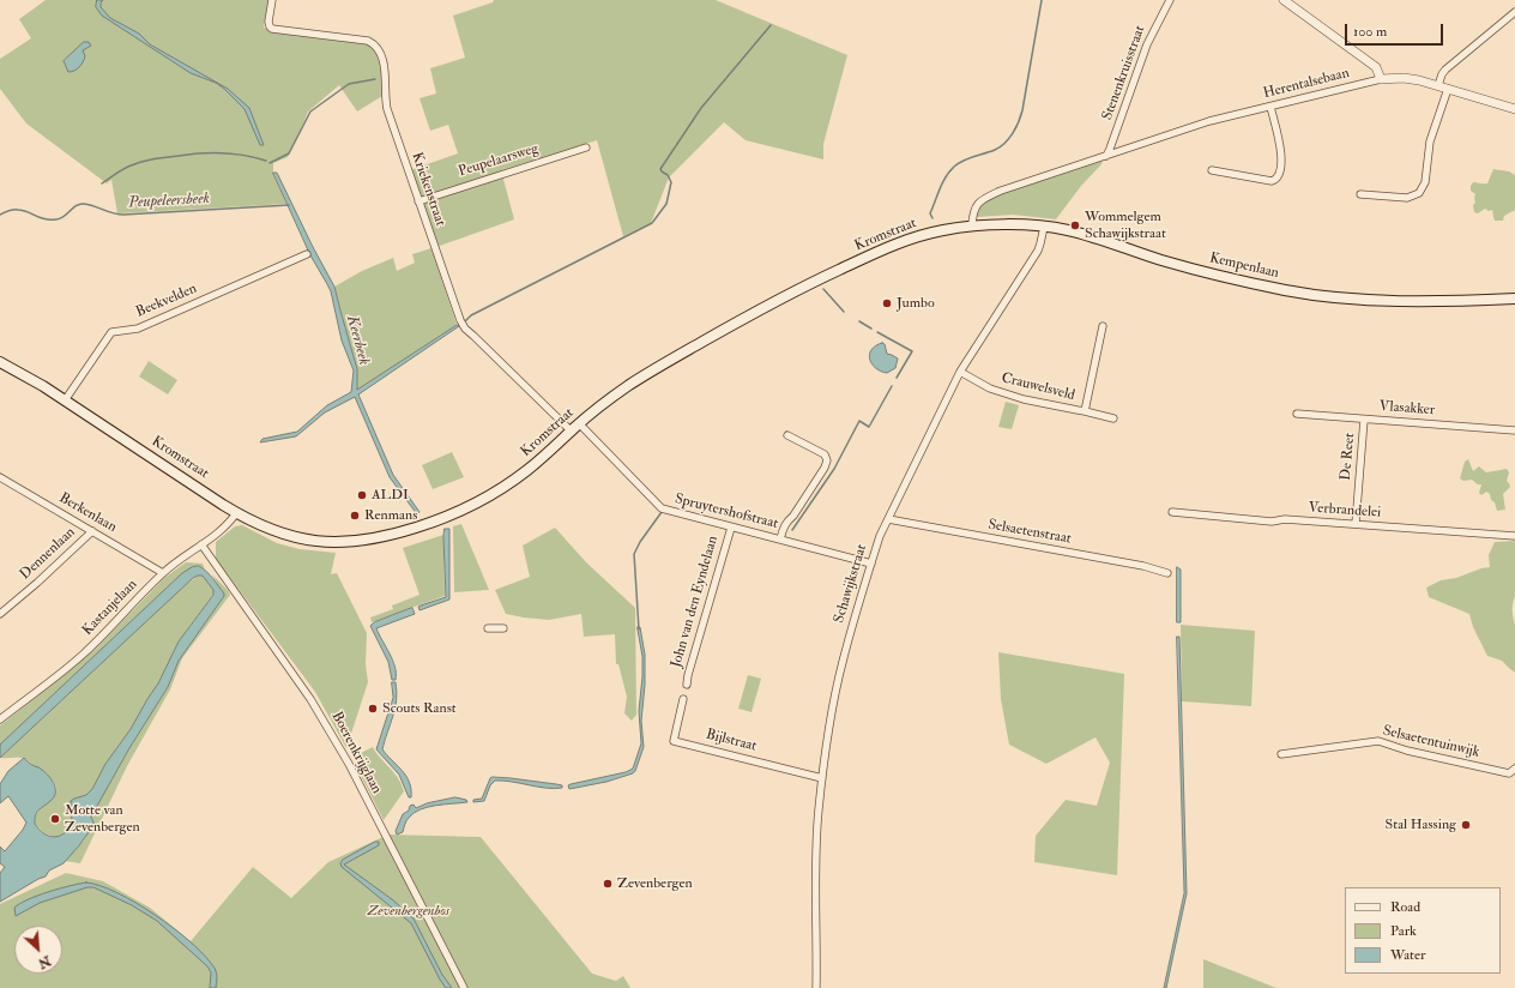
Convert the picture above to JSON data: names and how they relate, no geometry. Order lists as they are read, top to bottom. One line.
{"streets":{"main road":["Kromstraat","Kempenlaan"],"street":["Stenenkruisstraat","Herentalsebaan","Peupelaarsweg","Kriekenstraat","Beekvelden","Crauwelsveld","Vlasakker","De Reet","Verbrandelei","Spruytershofstraat","Berkenlaan","Selsaetenstraat","Dennenlaan","Schawijkstraat","John van den Eyndelaan","Kastanjelaan","Bijlstraat","Selsaetentuinwijk","Boerenkrijglaan"]},"crossings":[["Stenenkruisstraat","Herentalsebaan"],["Peupelaarsweg","Kriekenstraat"],["Kriekenstraat","Kromstraat"],["Kromstraat","Kempenlaan"],["Kromstraat","Beekvelden"],["Kromstraat","Spruytershofstraat"],["Kromstraat","Kastanjelaan"],["Kempenlaan","Schawijkstraat"],["Crauwelsveld","Schawijkstraat"],["Vlasakker","De Reet"],["De Reet","Verbrandelei"],["Spruytershofstraat","Schawijkstraat"],["Spruytershofstraat","John van den Eyndelaan"],["Berkenlaan","Dennenlaan"],["Berkenlaan","Kastanjelaan"],["Selsaetenstraat","Schawijkstraat"],["Schawijkstraat","Bijlstraat"],["Kastanjelaan","Boerenkrijglaan"]],"water":["Peupeleersbeek","Keerbeek"],"parks":["Zevenbergenbos"],"places":["Wommelgem Schawijkstraat","Jumbo","ALDI","Renmans","Scouts Ranst","Motte van Zevenbergen","Stal Hassing","Zevenbergen"],"legend":["Road","Park","Water"],"scale_bar":"100 m","north":"bottom right"}
